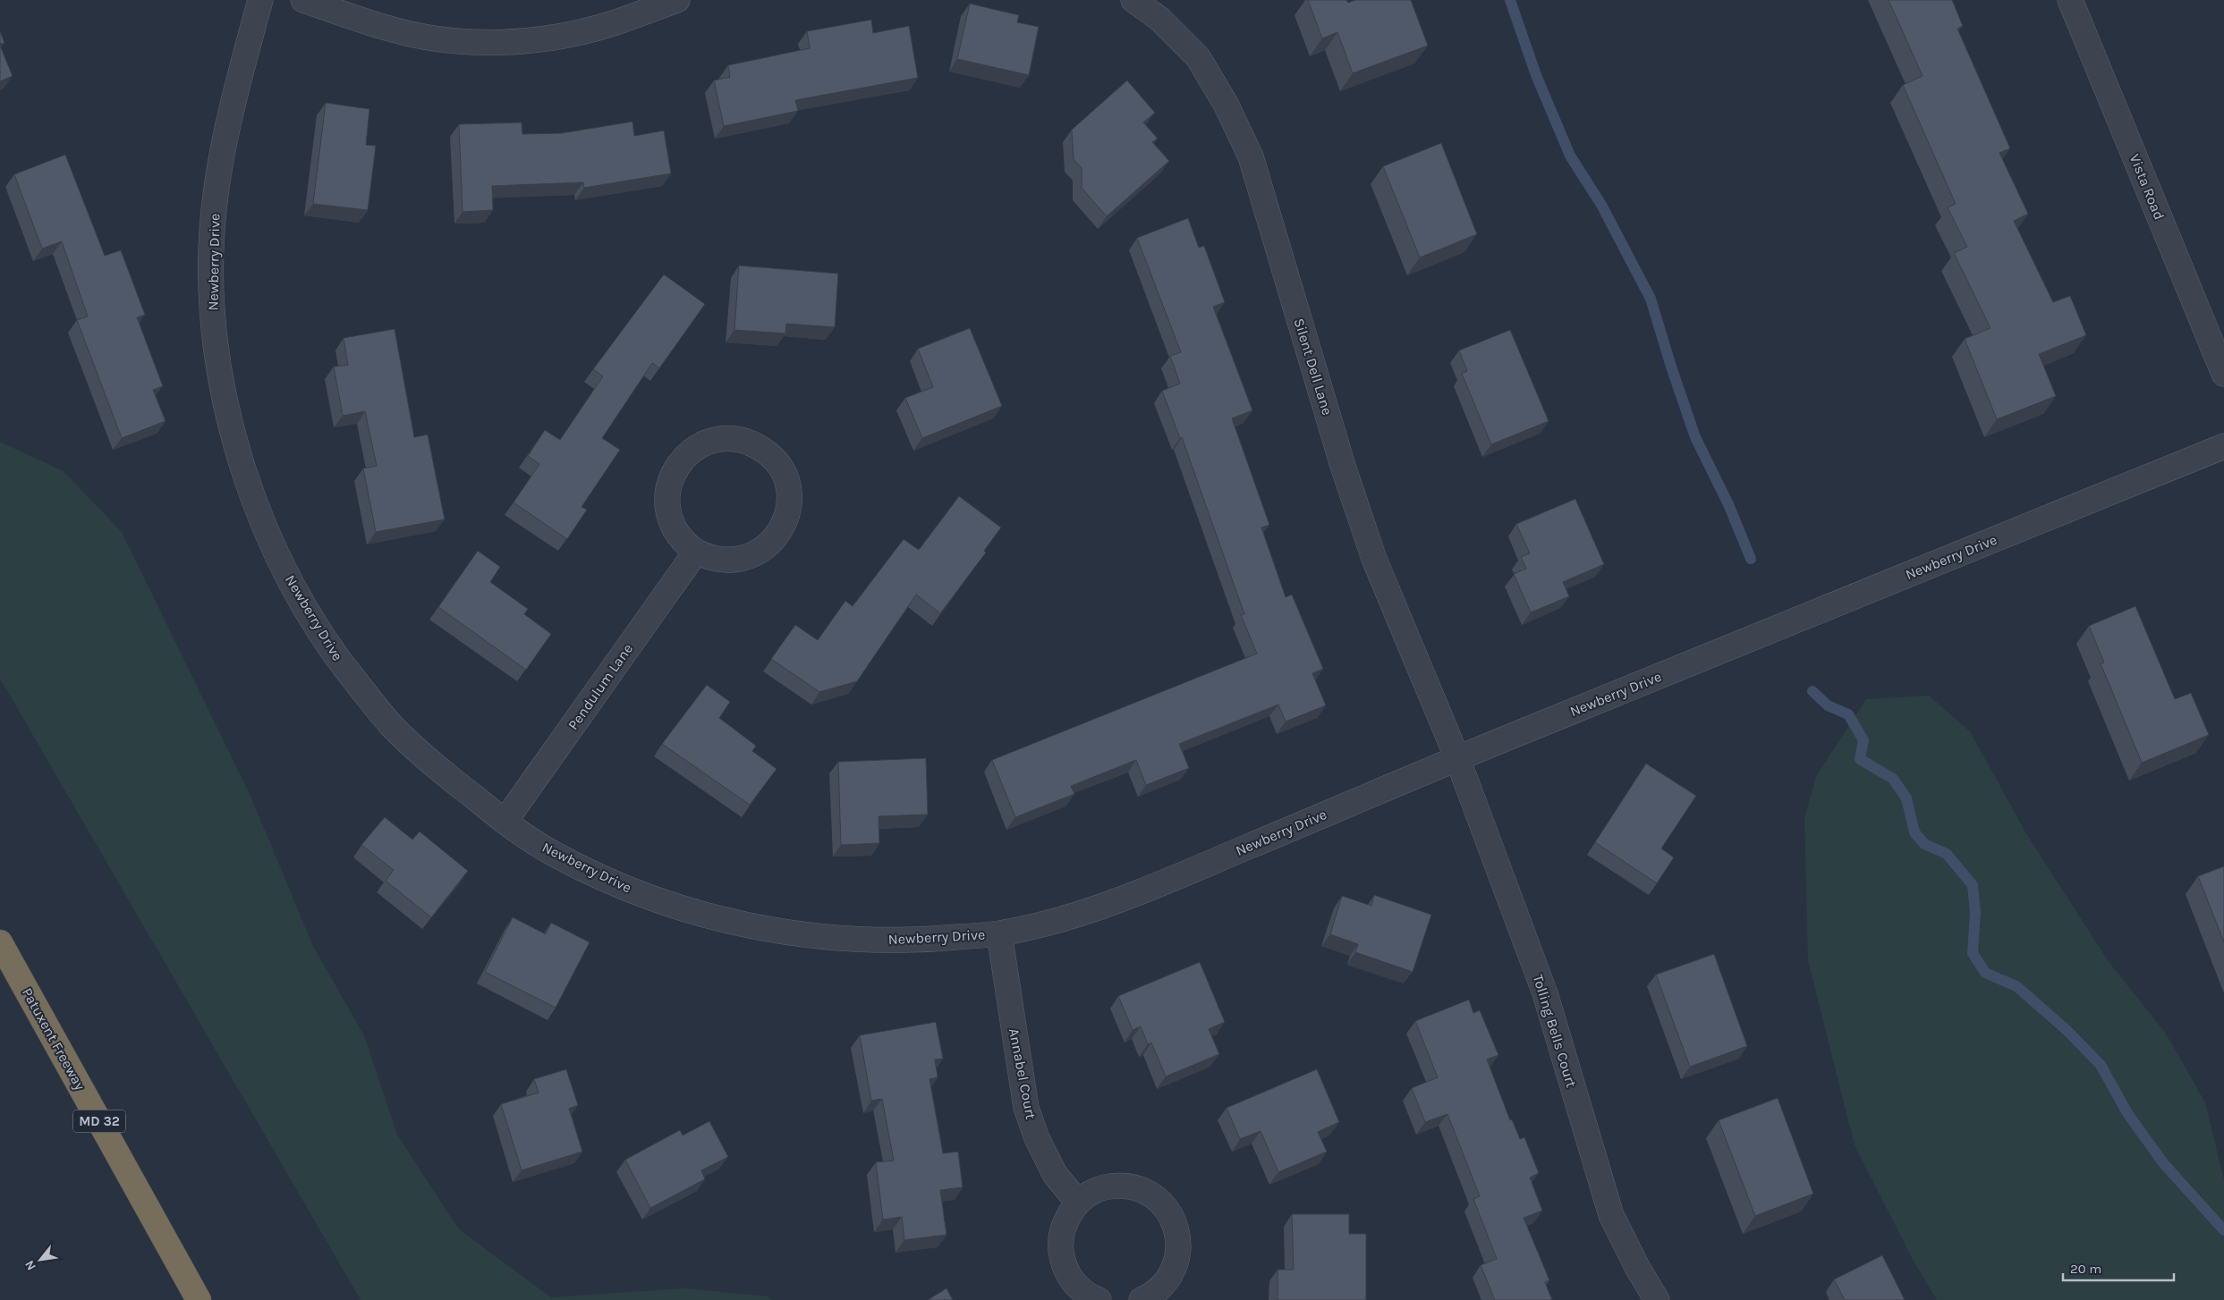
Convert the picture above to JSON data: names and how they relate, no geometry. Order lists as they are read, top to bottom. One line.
{"streets":{"highway":["Patuxent Freeway","MD 32"],"street":["Vista Road","Newberry Drive","Silent Dell Lane","Pendulum Lane","Tolling Bells Court","Annabel Court"]},"crossings":[["Newberry Drive","Silent Dell Lane"],["Newberry Drive","Pendulum Lane"],["Newberry Drive","Tolling Bells Court"],["Newberry Drive","Annabel Court"],["Silent Dell Lane","Tolling Bells Court"]],"scale_bar":"20 m","north":"bottom left"}
